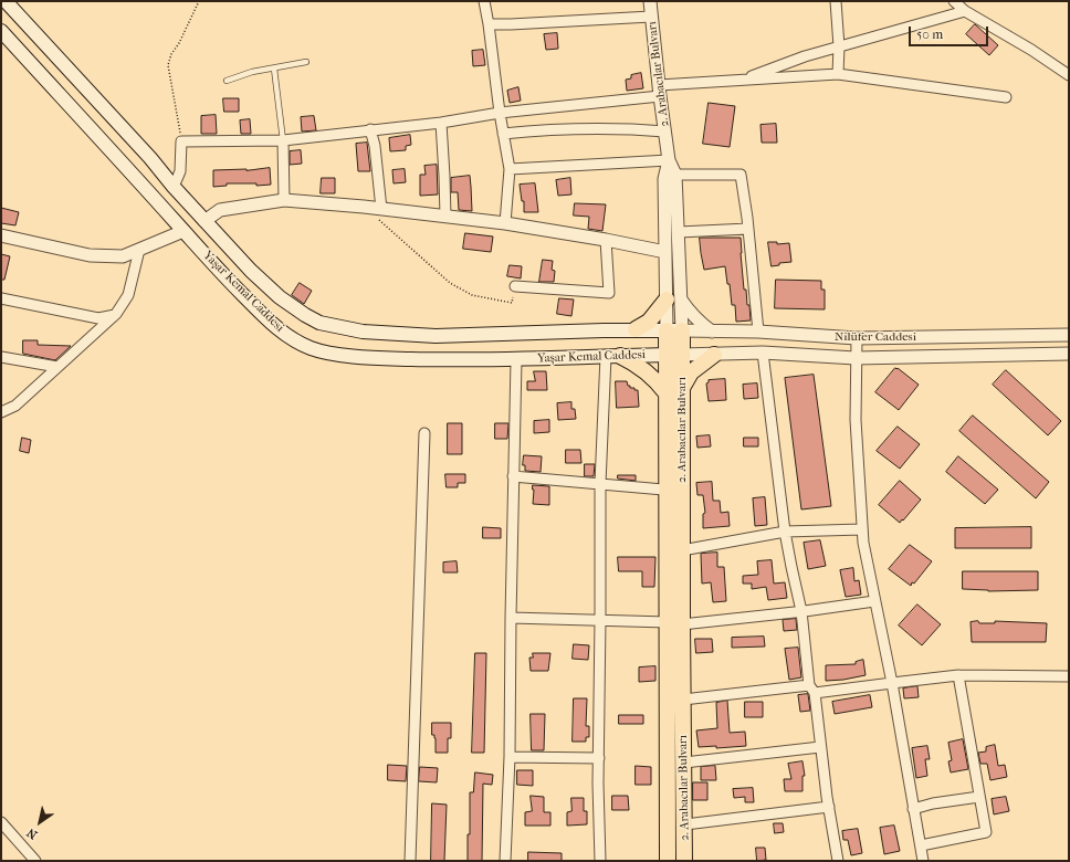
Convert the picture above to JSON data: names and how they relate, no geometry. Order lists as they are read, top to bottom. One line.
{"streets":{"main road":["2. Arabacılar Bulvarı","Yaşar Kemal Caddesi"],"street":["Nilüfer Caddesi"]},"crossings":[["2. Arabacılar Bulvarı","Yaşar Kemal Caddesi"],["2. Arabacılar Bulvarı","Nilüfer Caddesi"],["Yaşar Kemal Caddesi","Nilüfer Caddesi"]],"scale_bar":"50 m","north":"bottom left"}
